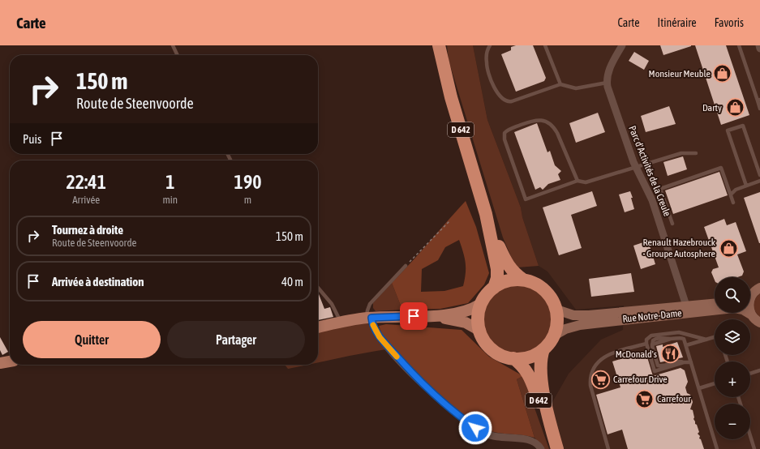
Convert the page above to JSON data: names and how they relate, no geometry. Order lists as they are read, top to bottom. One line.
{"streets":{"highway":["D 642"],"main road":["Rue Notre-Dame"],"street":["Parc d'Activités de la Creule"]},"crossings":[["D 642","Rue Notre-Dame"],["Parc d'Activités de la Creule","Rue Notre-Dame"]],"places":{"shop":["Monsieur Meuble","Darty","Renault Hazebrouck - Groupe Autosphere"],"restaurant":["McDonald's"],"supermarket":["Carrefour Drive","Carrefour"]},"page":{"header":"Carte","nav":["Carte","Itinéraire","Favoris"],"turn":["150 m","Route de Steenvoorde"],"then":"Puis","eta":["22:41","Arrivée","1","min","190","m"],"list":[{"name":"Tournez à droite","note":"Route de Steenvoorde","value":"150 m"},{"name":"Arrivée à destination","value":"40 m"}],"map_buttons":["+","−"],"buttons":["Quitter","Partager"]}}
